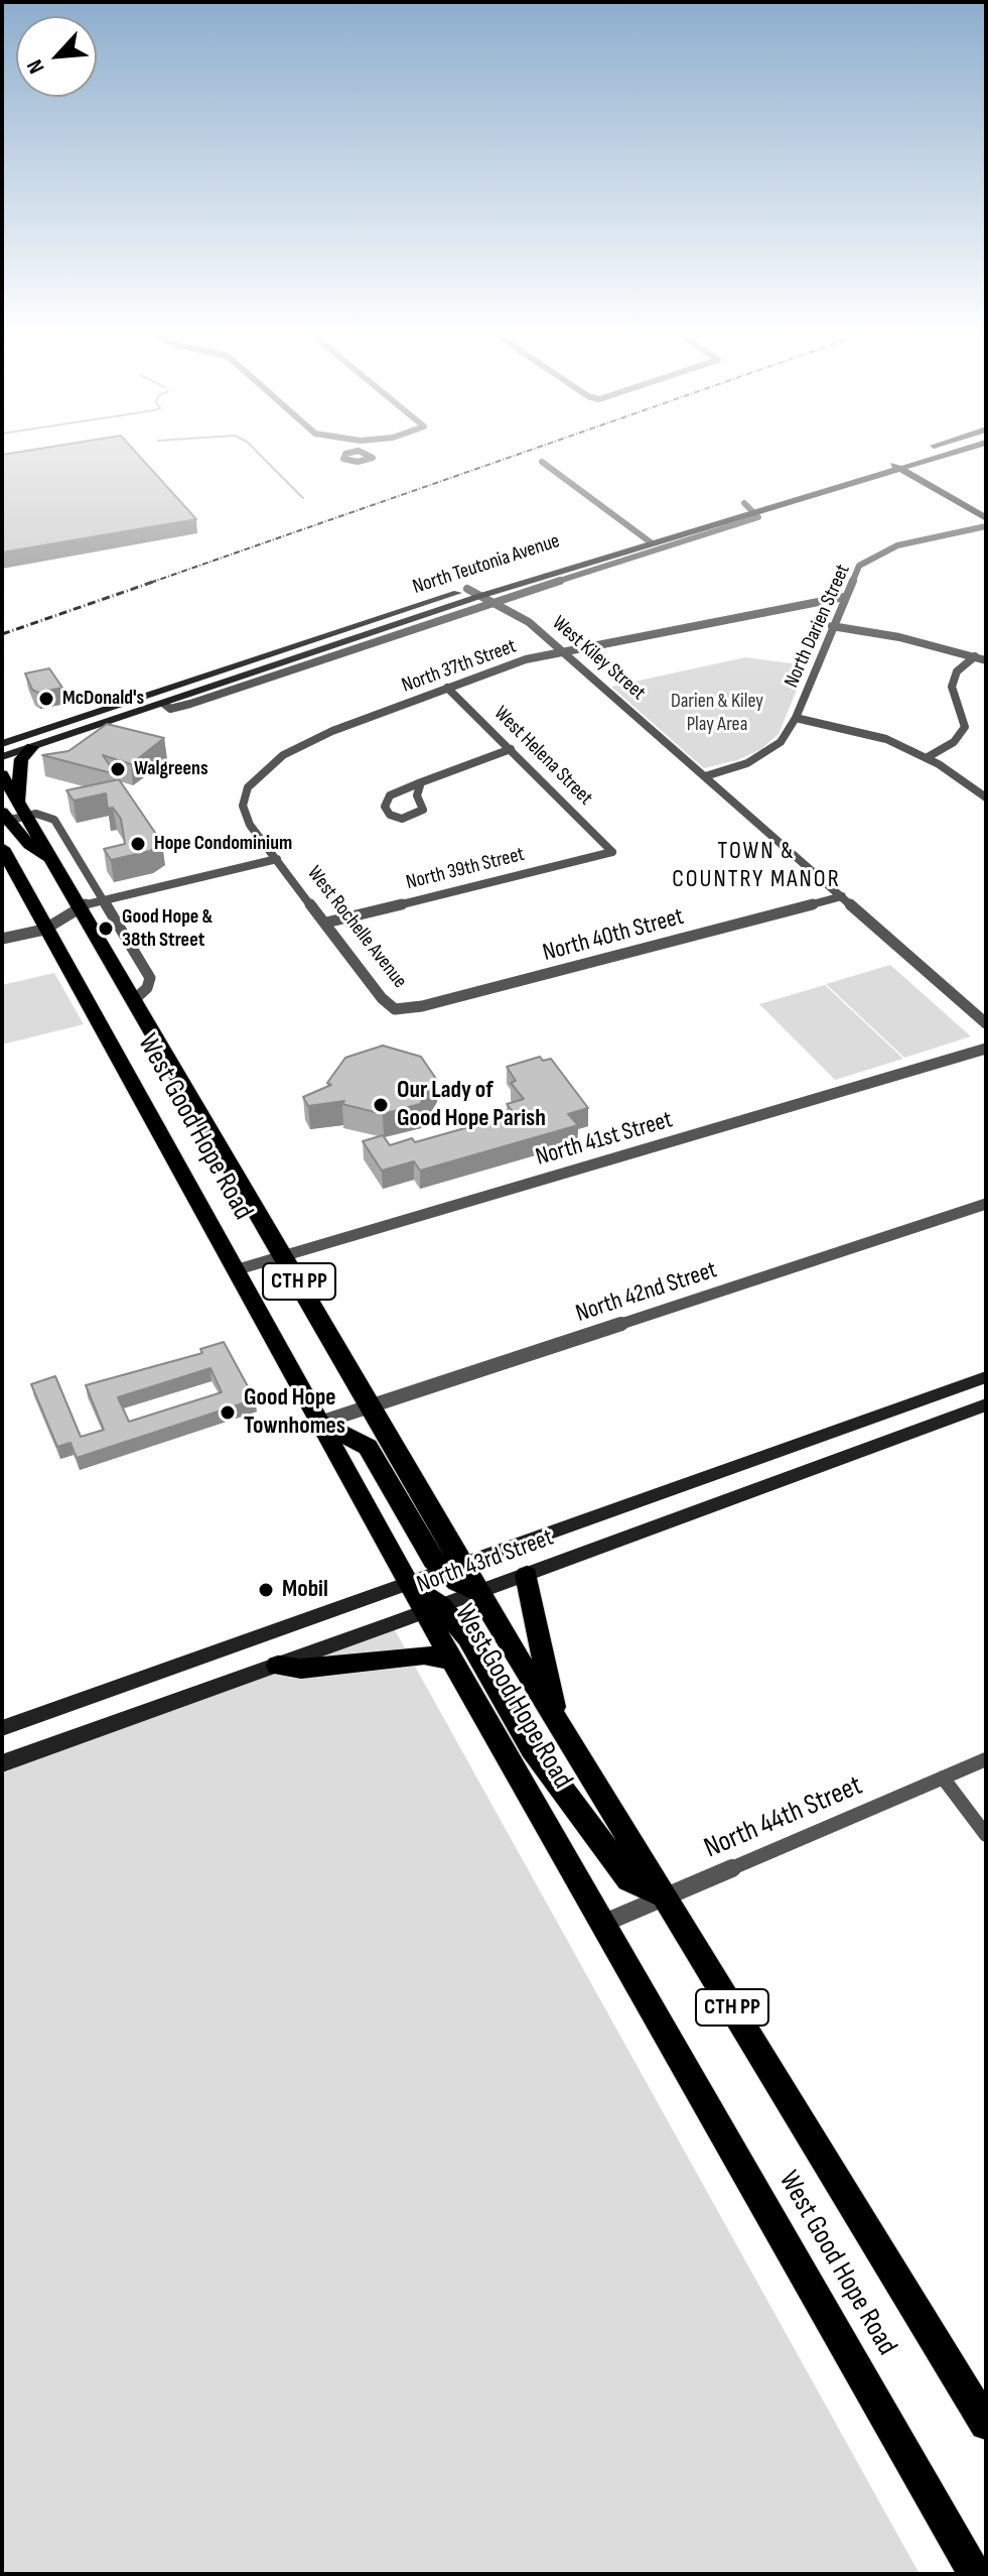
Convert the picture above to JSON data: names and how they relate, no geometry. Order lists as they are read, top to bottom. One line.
{"streets":{"main road":["North Teutonia Avenue","West Good Hope Road","CTH PP","North 43rd Street"],"street":["North Darien Street","West Kiley Street","North 37th Street","West Helena Street","North 39th Street","West Rochelle Avenue","North 40th Street","North 41st Street","North 42nd Street","North 44th Street"]},"crossings":[["North Teutonia Avenue","West Kiley Street"],["North Darien Street","West Kiley Street"],["North Darien Street","North 37th Street"],["West Kiley Street","North 37th Street"],["West Kiley Street","North 40th Street"],["North 37th Street","West Helena Street"],["North 37th Street","West Rochelle Avenue"],["West Helena Street","North 39th Street"],["North 39th Street","West Rochelle Avenue"],["West Rochelle Avenue","North 40th Street"],["West Good Hope Road","North 41st Street"],["West Good Hope Road","North 42nd Street"],["West Good Hope Road","North 43rd Street"],["West Good Hope Road","North 44th Street"]],"districts":["TOWN & COUNTRY MANOR"],"parks":["Darien & Kiley Play Area"],"places":["McDonald's","Walgreens","Hope Condominium","Good Hope & 38th Street","Our Lady of Good Hope Parish","Good Hope Townhomes","Mobil"],"north":"bottom left"}
